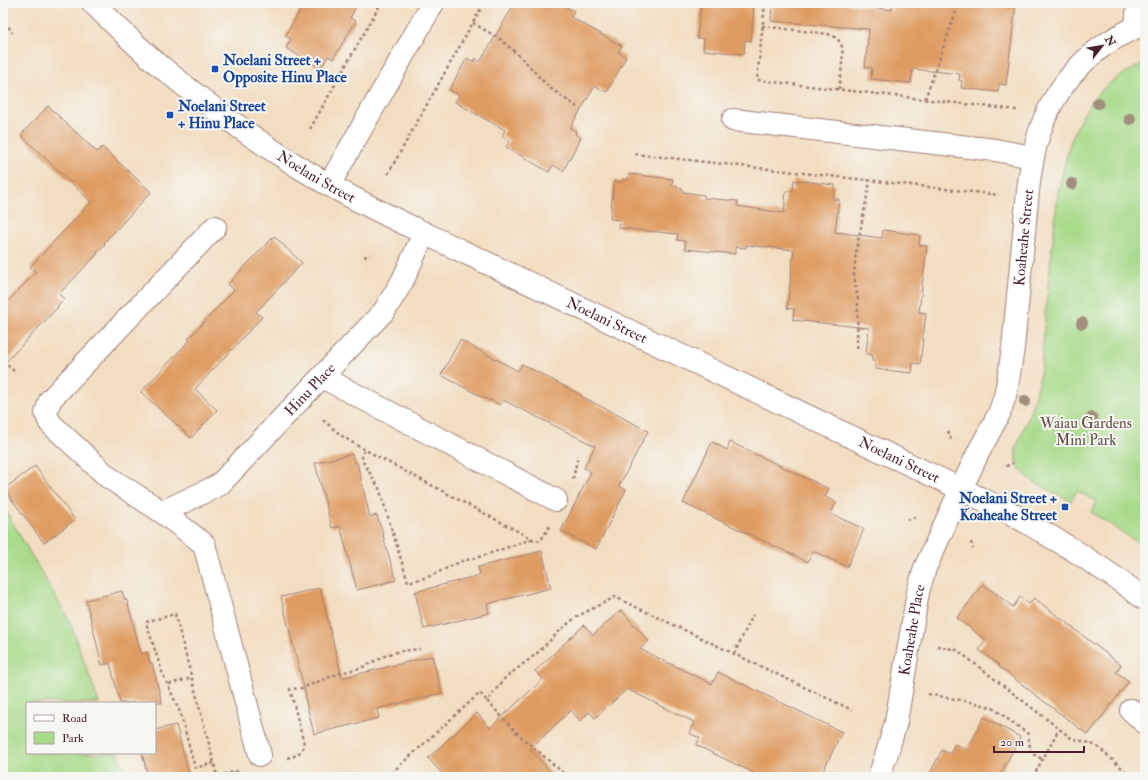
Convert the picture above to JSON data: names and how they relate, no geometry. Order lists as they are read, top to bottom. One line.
{"streets":{"street":["Noelani Street","Koaheahe Street","Hinu Place","Koaheahe Place"]},"crossings":[["Noelani Street","Koaheahe Street"],["Noelani Street","Hinu Place"],["Noelani Street","Koaheahe Place"],["Koaheahe Street","Koaheahe Place"]],"parks":["Waiau Gardens Mini Park"],"places":{"transit":["Noelani Street + Opposite Hinu Place","Noelani Street + Hinu Place","Noelani Street + Koaheahe Street"]},"legend":["Road","Park"],"scale_bar":"20 m","north":"top right"}
